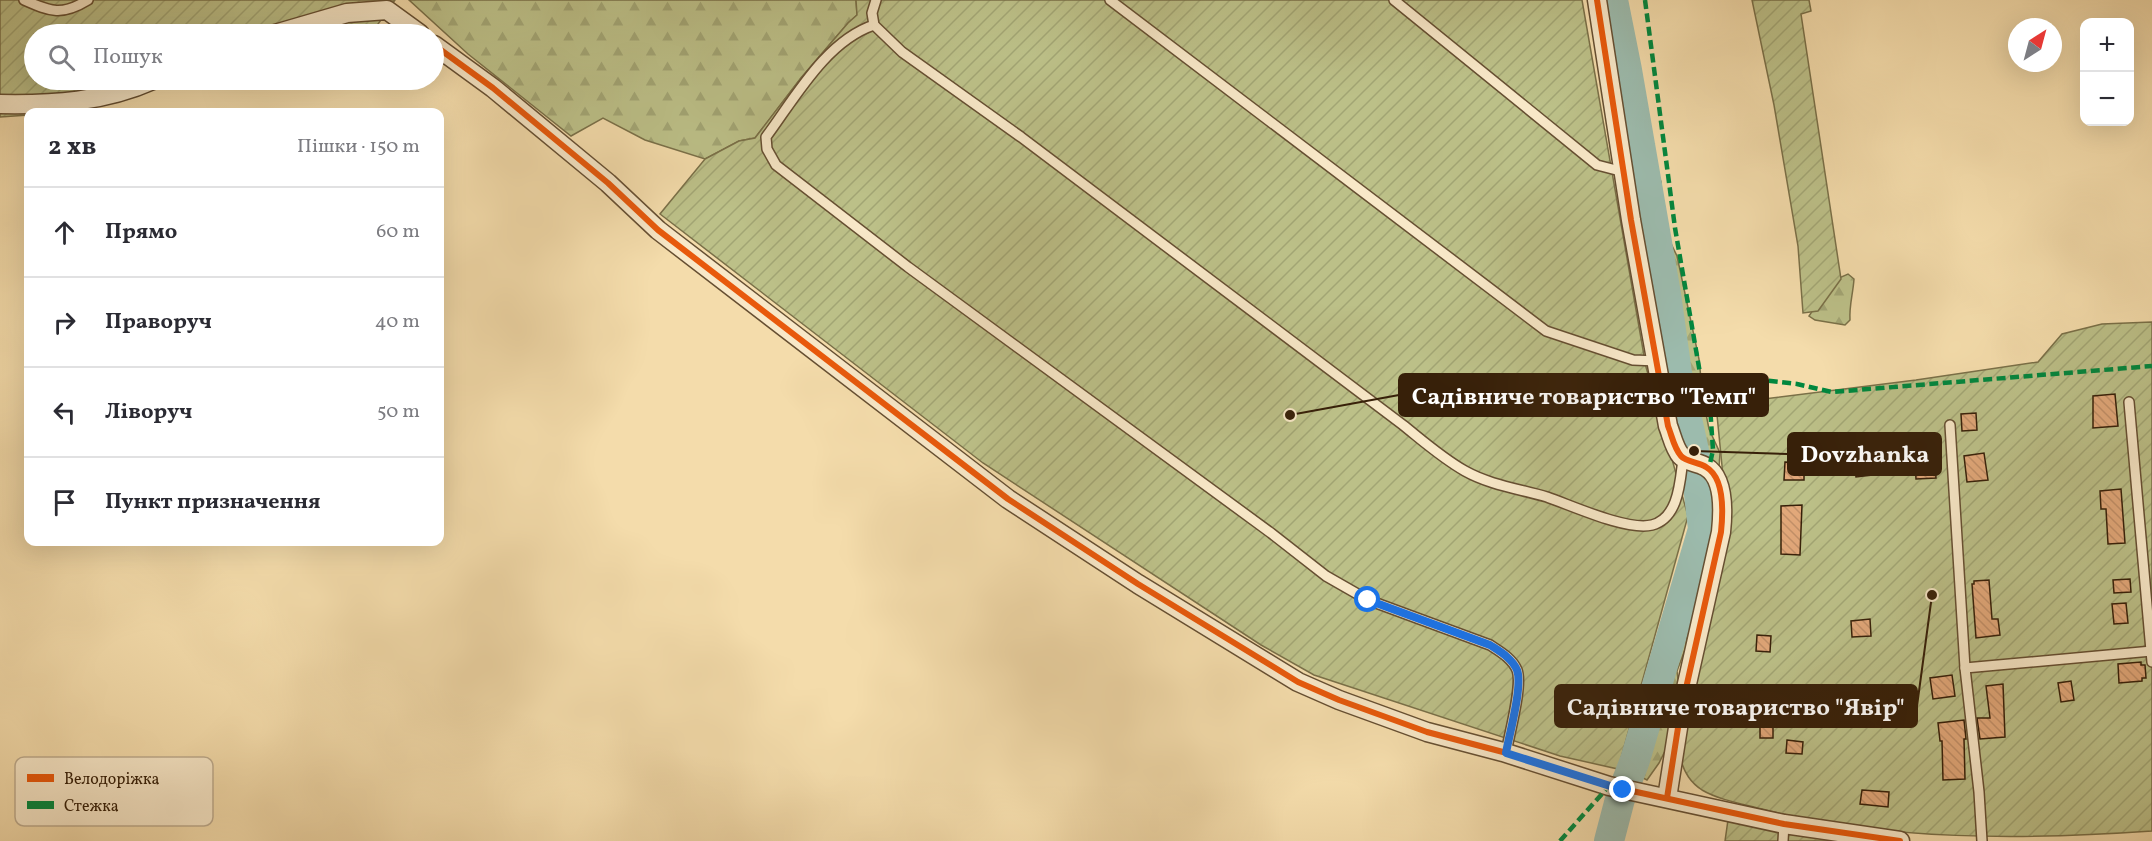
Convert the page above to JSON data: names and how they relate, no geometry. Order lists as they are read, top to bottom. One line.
{"places":["Садівниче товариство \"Темп\"","Dovzhanka","Садівниче товариство \"Явір\""],"legend":["Велодоріжка","Стежка"],"north":"top right","page":{"map_buttons":["+","−"],"search":"Пошук","heading":["2 хв","Пішки · 150 m"],"list":[["Прямо","60 m"],["Праворуч","40 m"],["Ліворуч","50 m"],"Пункт призначення"]}}
